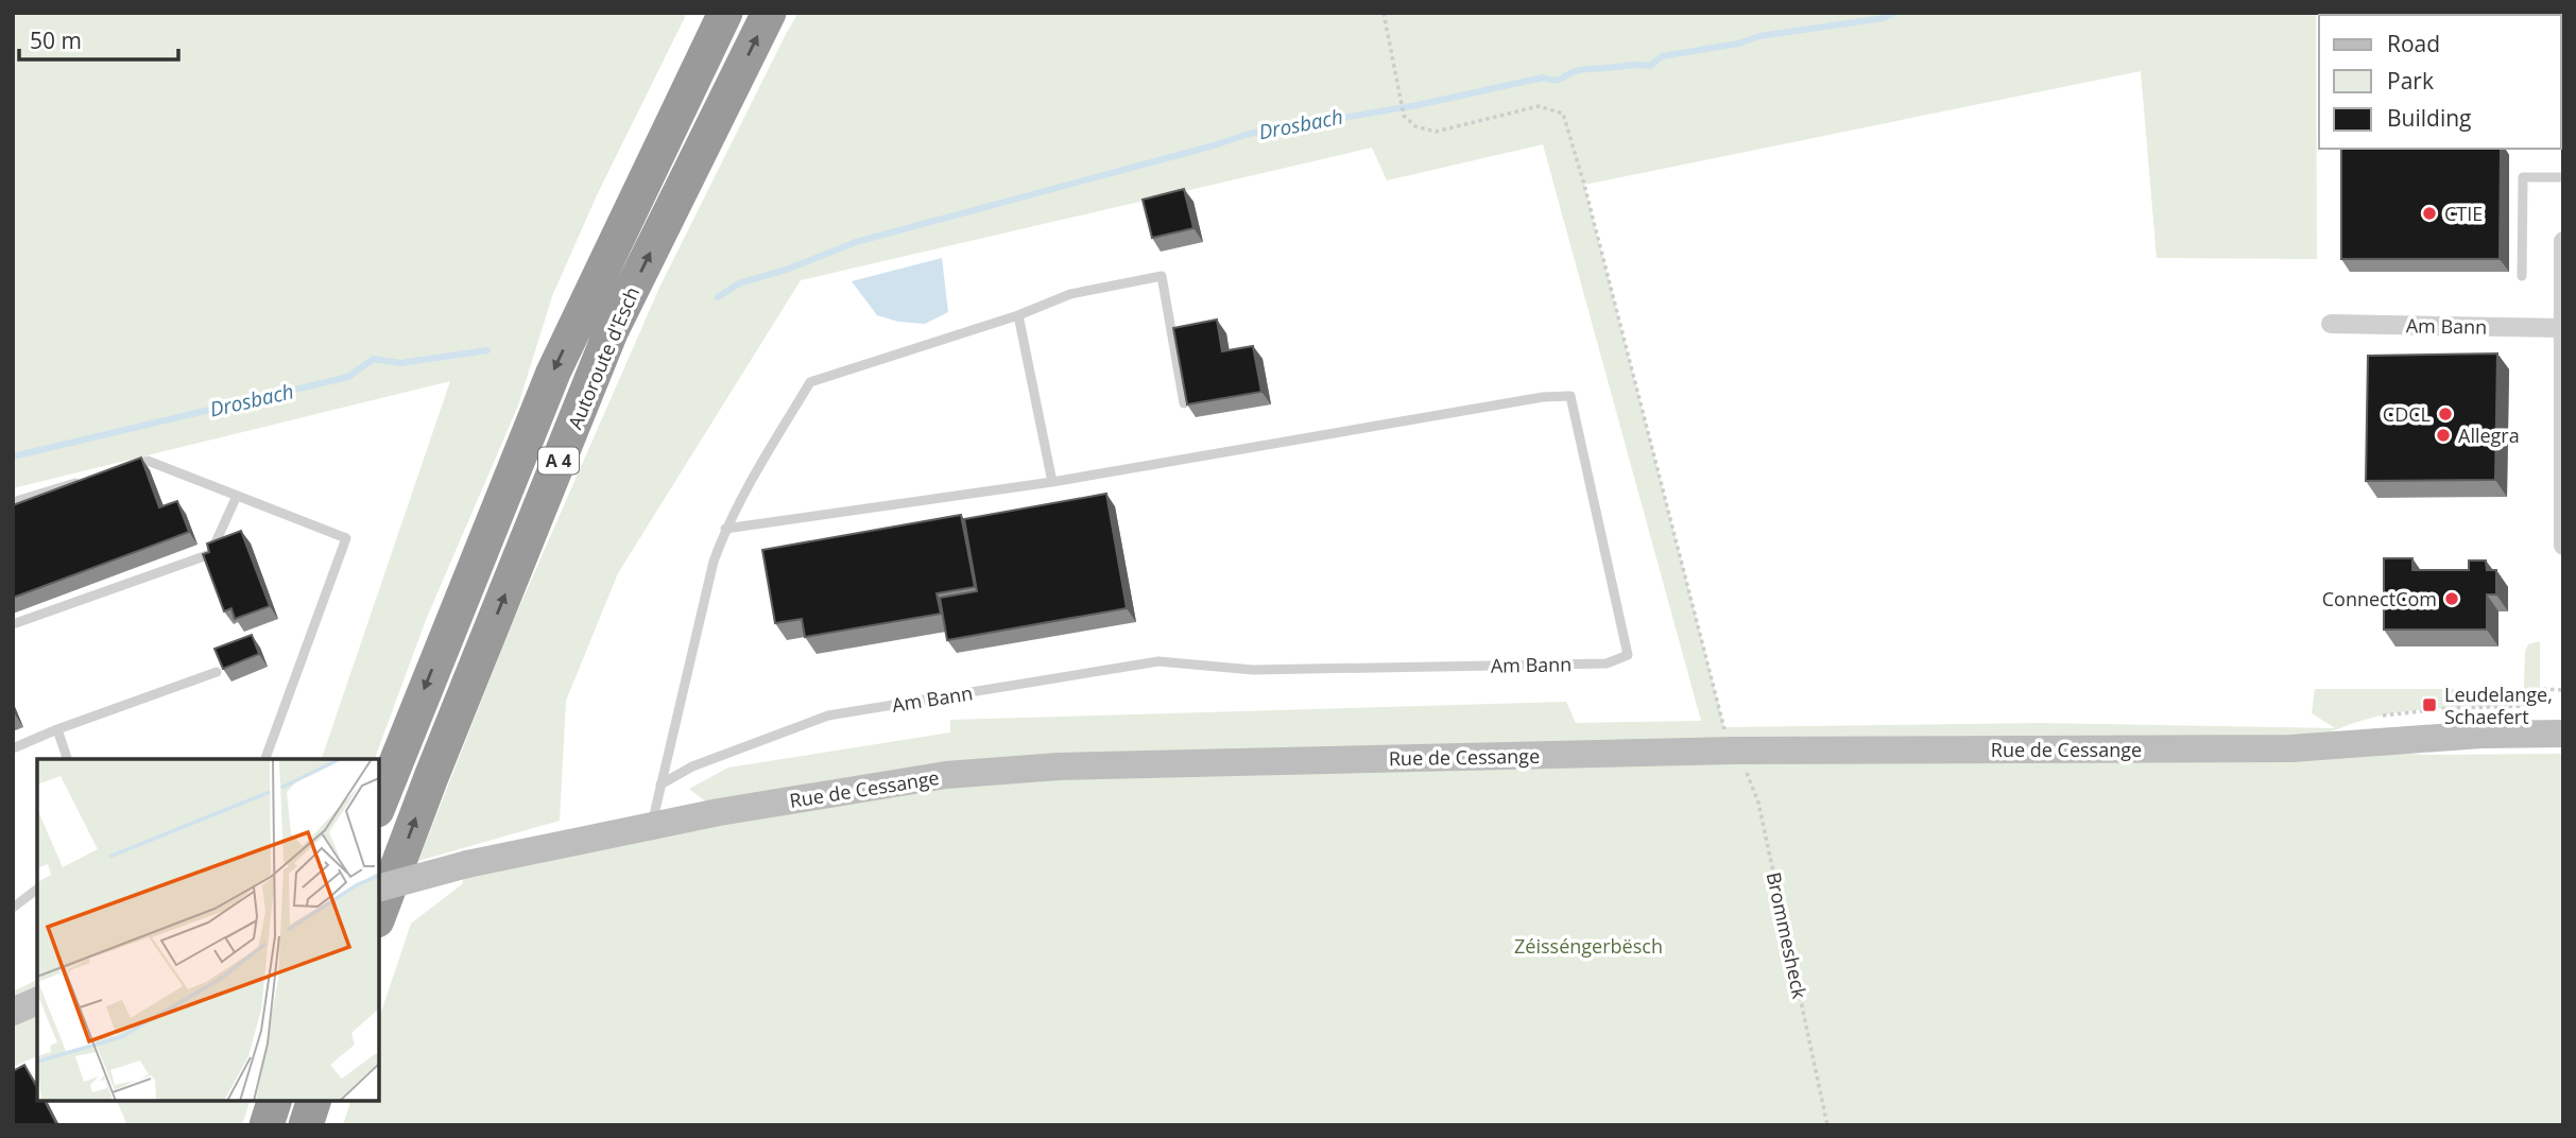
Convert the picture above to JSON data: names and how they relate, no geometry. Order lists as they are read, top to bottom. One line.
{"streets":{"highway":["Autoroute d'Esch","A 4"],"main road":["Rue de Cessange"],"street":["Am Bann"],"path":["Brommesheck"]},"crossings":[["Autoroute d'Esch","A 4"],["Rue de Cessange","Brommesheck"]],"water":["Drosbach"],"parks":["Zéisséngerbësch"],"places":{"other":["CTIE","CDCL","Allegra","ConnectCom"],"transit":["Leudelange, Schaefert"]},"legend":["Road","Park","Building"],"scale_bar":"50 m"}
